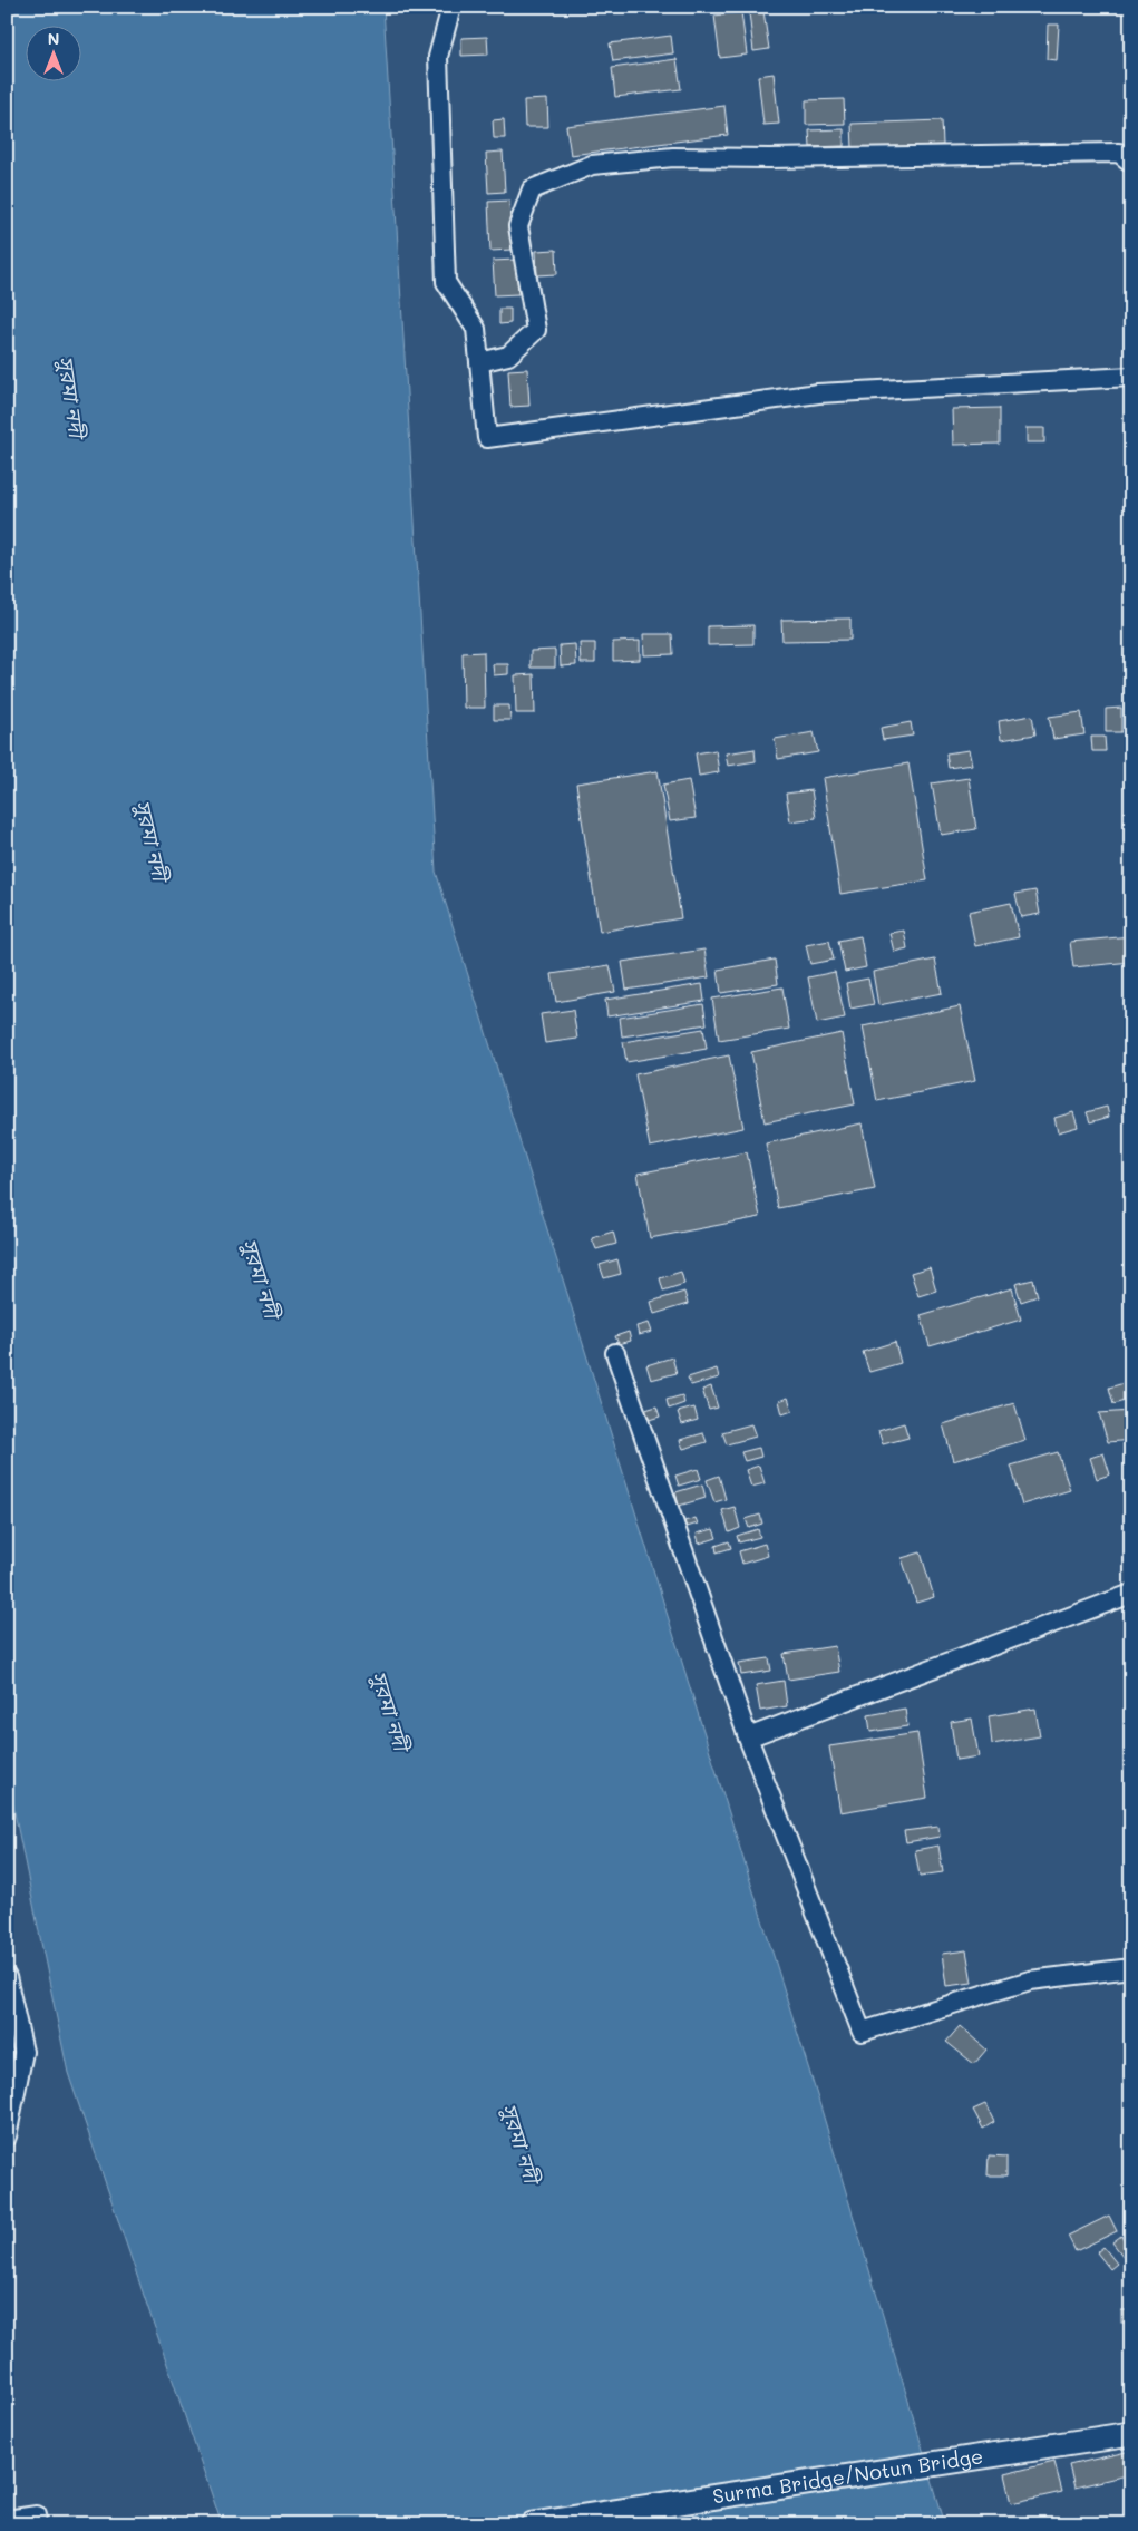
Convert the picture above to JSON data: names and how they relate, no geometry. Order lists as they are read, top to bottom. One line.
{"streets":{"main road":["Surma Bridge/Notun Bridge"]},"water":["সুরমা নদী"],"north":"top"}
